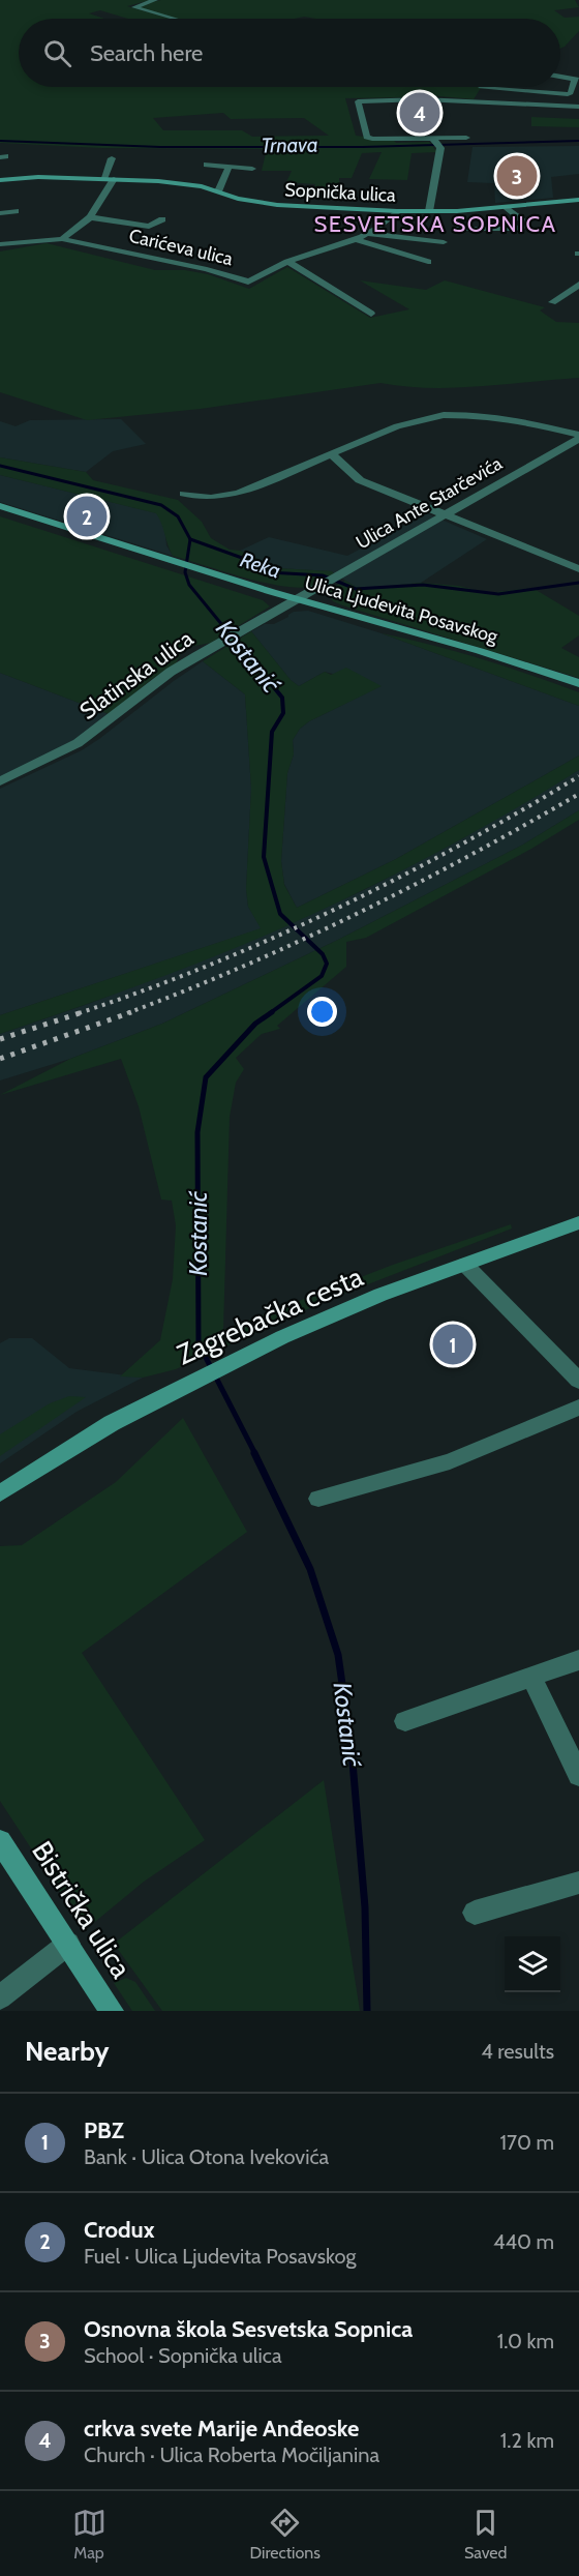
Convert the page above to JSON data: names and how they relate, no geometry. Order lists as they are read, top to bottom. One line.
{"streets":{"main road":["Sopnička ulica","Ulica Ljudevita Posavskog","Zagrebačka cesta","Bistrička ulica"],"street":["Carićeva ulica","Ulica Ante Starčevića","Slatinska ulica"]},"crossings":[["Sopnička ulica","Carićeva ulica"],["Ulica Ante Starčevića","Ulica Ljudevita Posavskog"],["Ulica Ante Starčevića","Slatinska ulica"],["Ulica Ljudevita Posavskog","Slatinska ulica"]],"districts":["SESVETSKA SOPNICA"],"water":["Trnava","Reka","Kostanić"],"page":{"search":"Search here","pins":["4","3","2","1"],"heading":["Nearby","4 results"],"list":[{"mark":"1","name":"PBZ","note":"Bank · Ulica Otona Ivekovića","value":"170 m"},{"mark":"2","name":"Crodux","note":"Fuel · Ulica Ljudevita Posavskog","value":"440 m"},{"mark":"3","name":"Osnovna škola Sesvetska Sopnica","note":"School · Sopnička ulica","value":"1.0 km"},{"mark":"4","name":"crkva svete Marije Anđeoske","note":"Church · Ulica Roberta Močiljanina","value":"1.2 km"}],"nav":["Map","Directions","Saved"]}}
